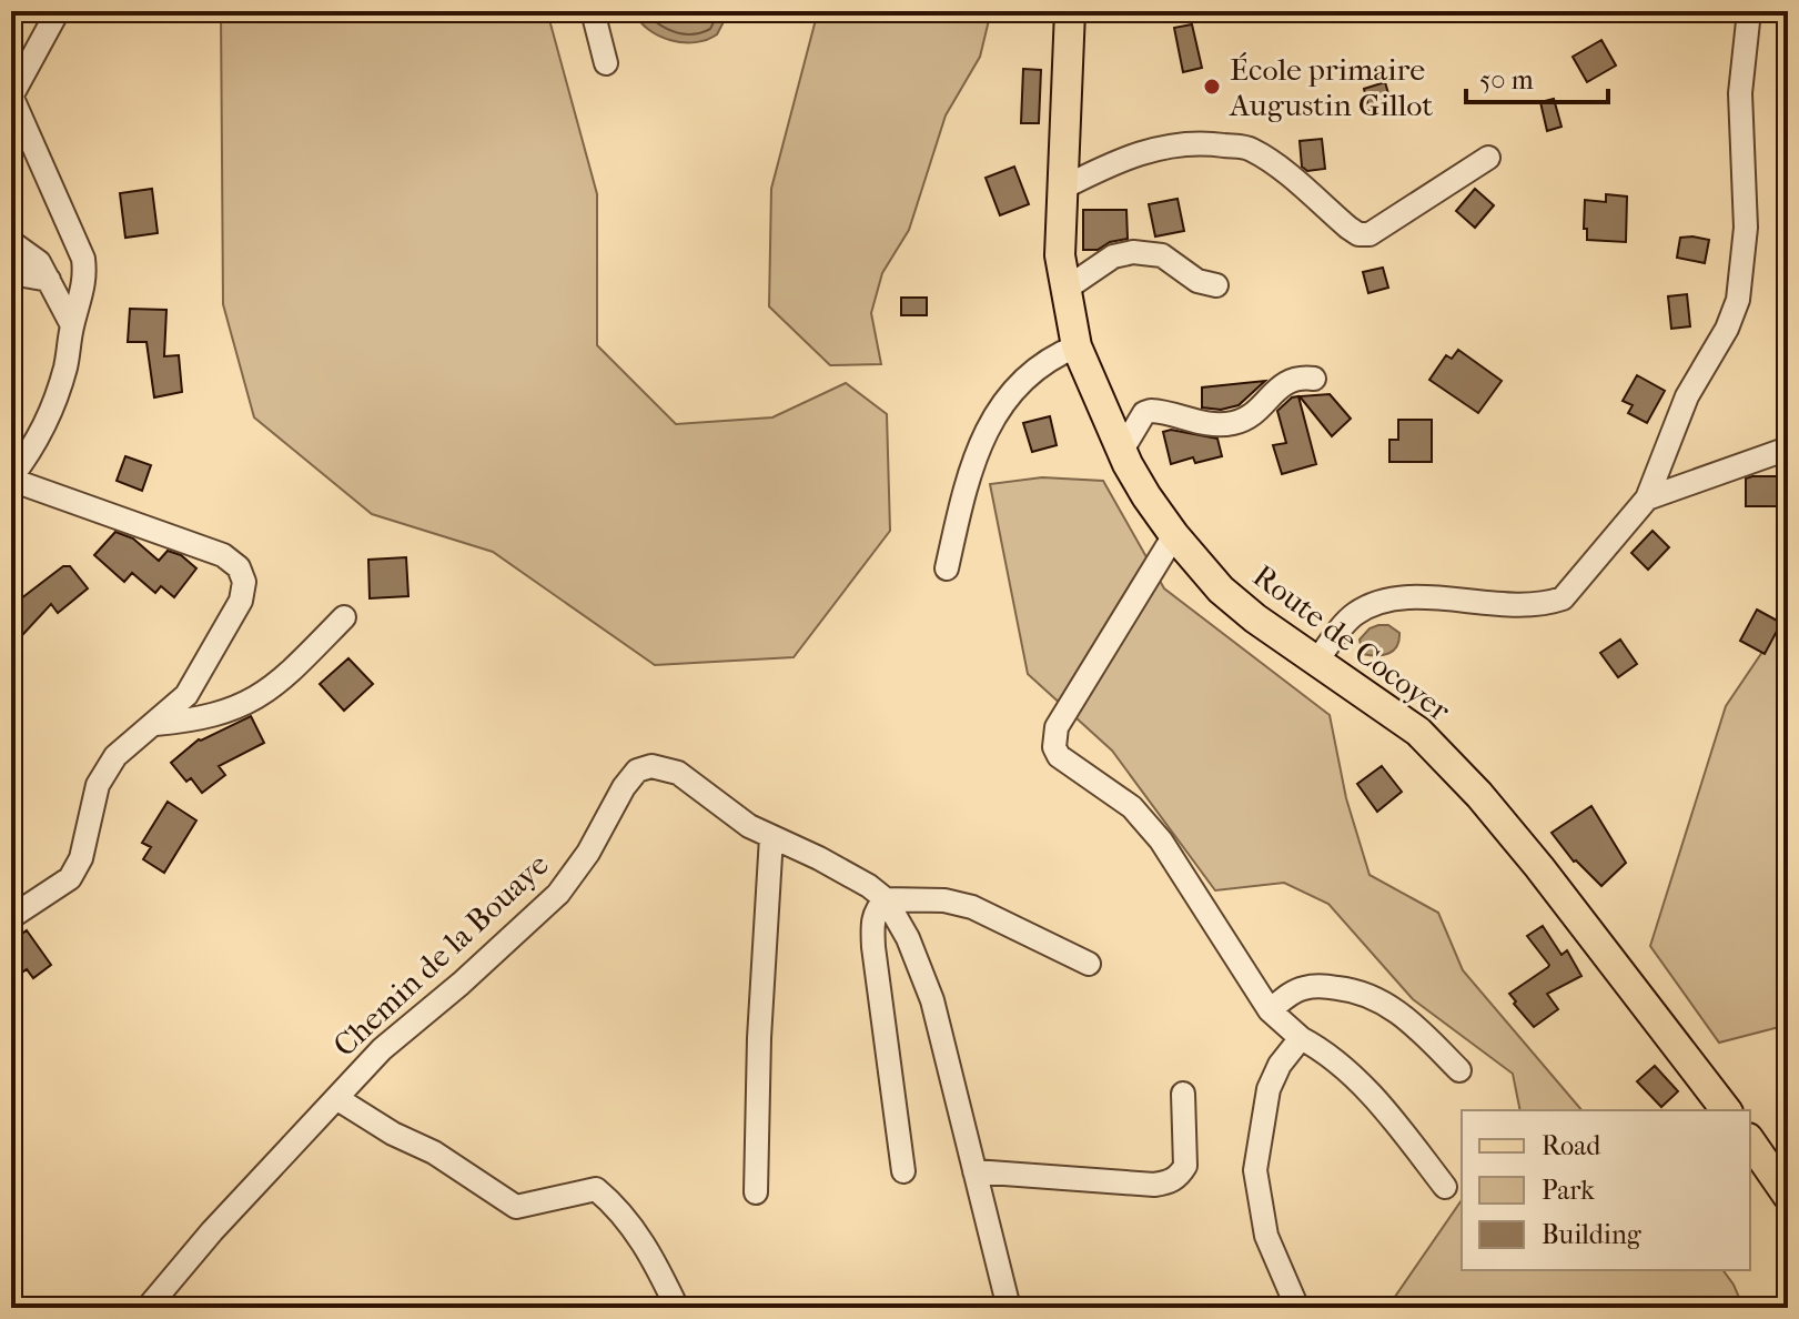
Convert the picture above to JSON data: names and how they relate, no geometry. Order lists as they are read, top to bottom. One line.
{"streets":{"main road":["Route de Cocoyer"],"street":["Chemin de la Bouaye"]},"places":["École primaire Augustin Gillot"],"legend":["Road","Park","Building"],"scale_bar":"50 m"}
